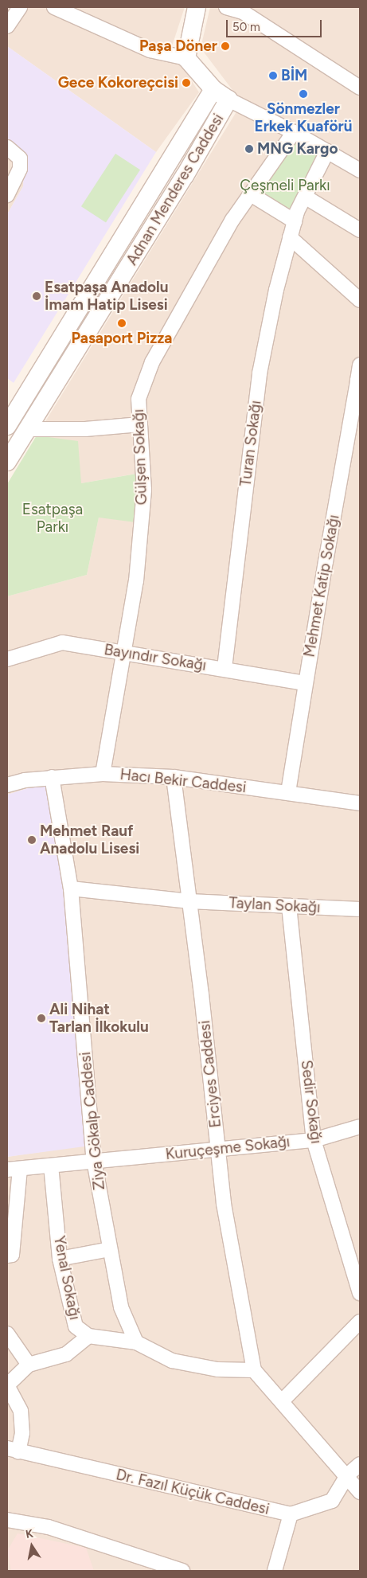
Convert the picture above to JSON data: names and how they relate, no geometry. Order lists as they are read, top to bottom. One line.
{"streets":{"street":["Adnan Menderes Caddesi","Turan Sokağı","Gülşen Sokağı","Mehmet Katip Sokağı","Bayındır Sokağı","Hacı Bekir Caddesi","Taylan Sokağı","Erciyes Caddesi","Sedir Sokağı","Ziya Gökalp Caddesi","Kuruçeşme Sokağı","Yenal Sokağı","Dr. Fazıl Küçük Caddesi"]},"crossings":[["Turan Sokağı","Bayındır Sokağı"],["Gülşen Sokağı","Bayındır Sokağı"],["Gülşen Sokağı","Hacı Bekir Caddesi"],["Mehmet Katip Sokağı","Bayındır Sokağı"],["Mehmet Katip Sokağı","Hacı Bekir Caddesi"],["Hacı Bekir Caddesi","Erciyes Caddesi"],["Hacı Bekir Caddesi","Ziya Gökalp Caddesi"],["Taylan Sokağı","Erciyes Caddesi"],["Taylan Sokağı","Sedir Sokağı"],["Taylan Sokağı","Ziya Gökalp Caddesi"],["Erciyes Caddesi","Kuruçeşme Sokağı"],["Erciyes Caddesi","Yenal Sokağı"],["Sedir Sokağı","Kuruçeşme Sokağı"],["Ziya Gökalp Caddesi","Kuruçeşme Sokağı"],["Ziya Gökalp Caddesi","Yenal Sokağı"],["Kuruçeşme Sokağı","Yenal Sokağı"]],"parks":["Çeşmeli Parkı","Esatpaşa Parkı"],"places":["Paşa Döner","BİM","Gece Kokoreçcisi","Sönmezler Erkek Kuaförü","MNG Kargo","Esatpaşa Anadolu İmam Hatip Lisesi","Pasaport Pizza","Mehmet Rauf Anadolu Lisesi","Ali Nihat Tarlan İlkokulu"],"scale_bar":"50 m","north":"top"}
